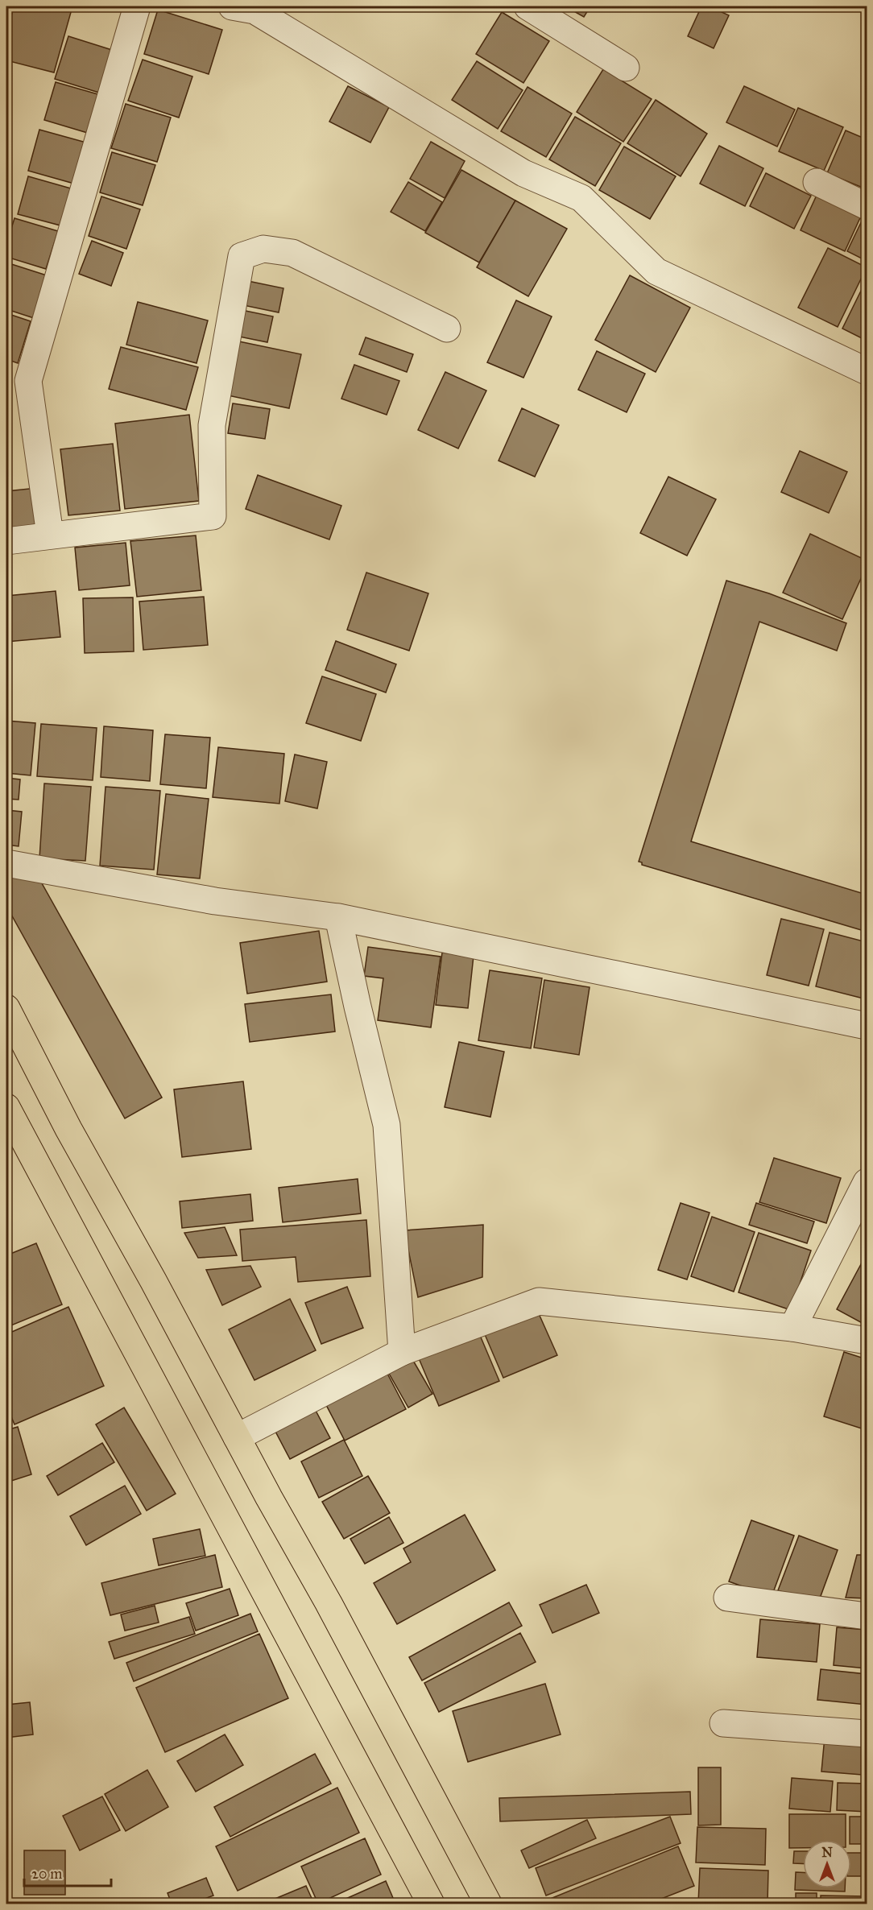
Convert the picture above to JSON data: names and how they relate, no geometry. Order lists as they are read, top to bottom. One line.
{"scale_bar":"20 m","north":"top"}
